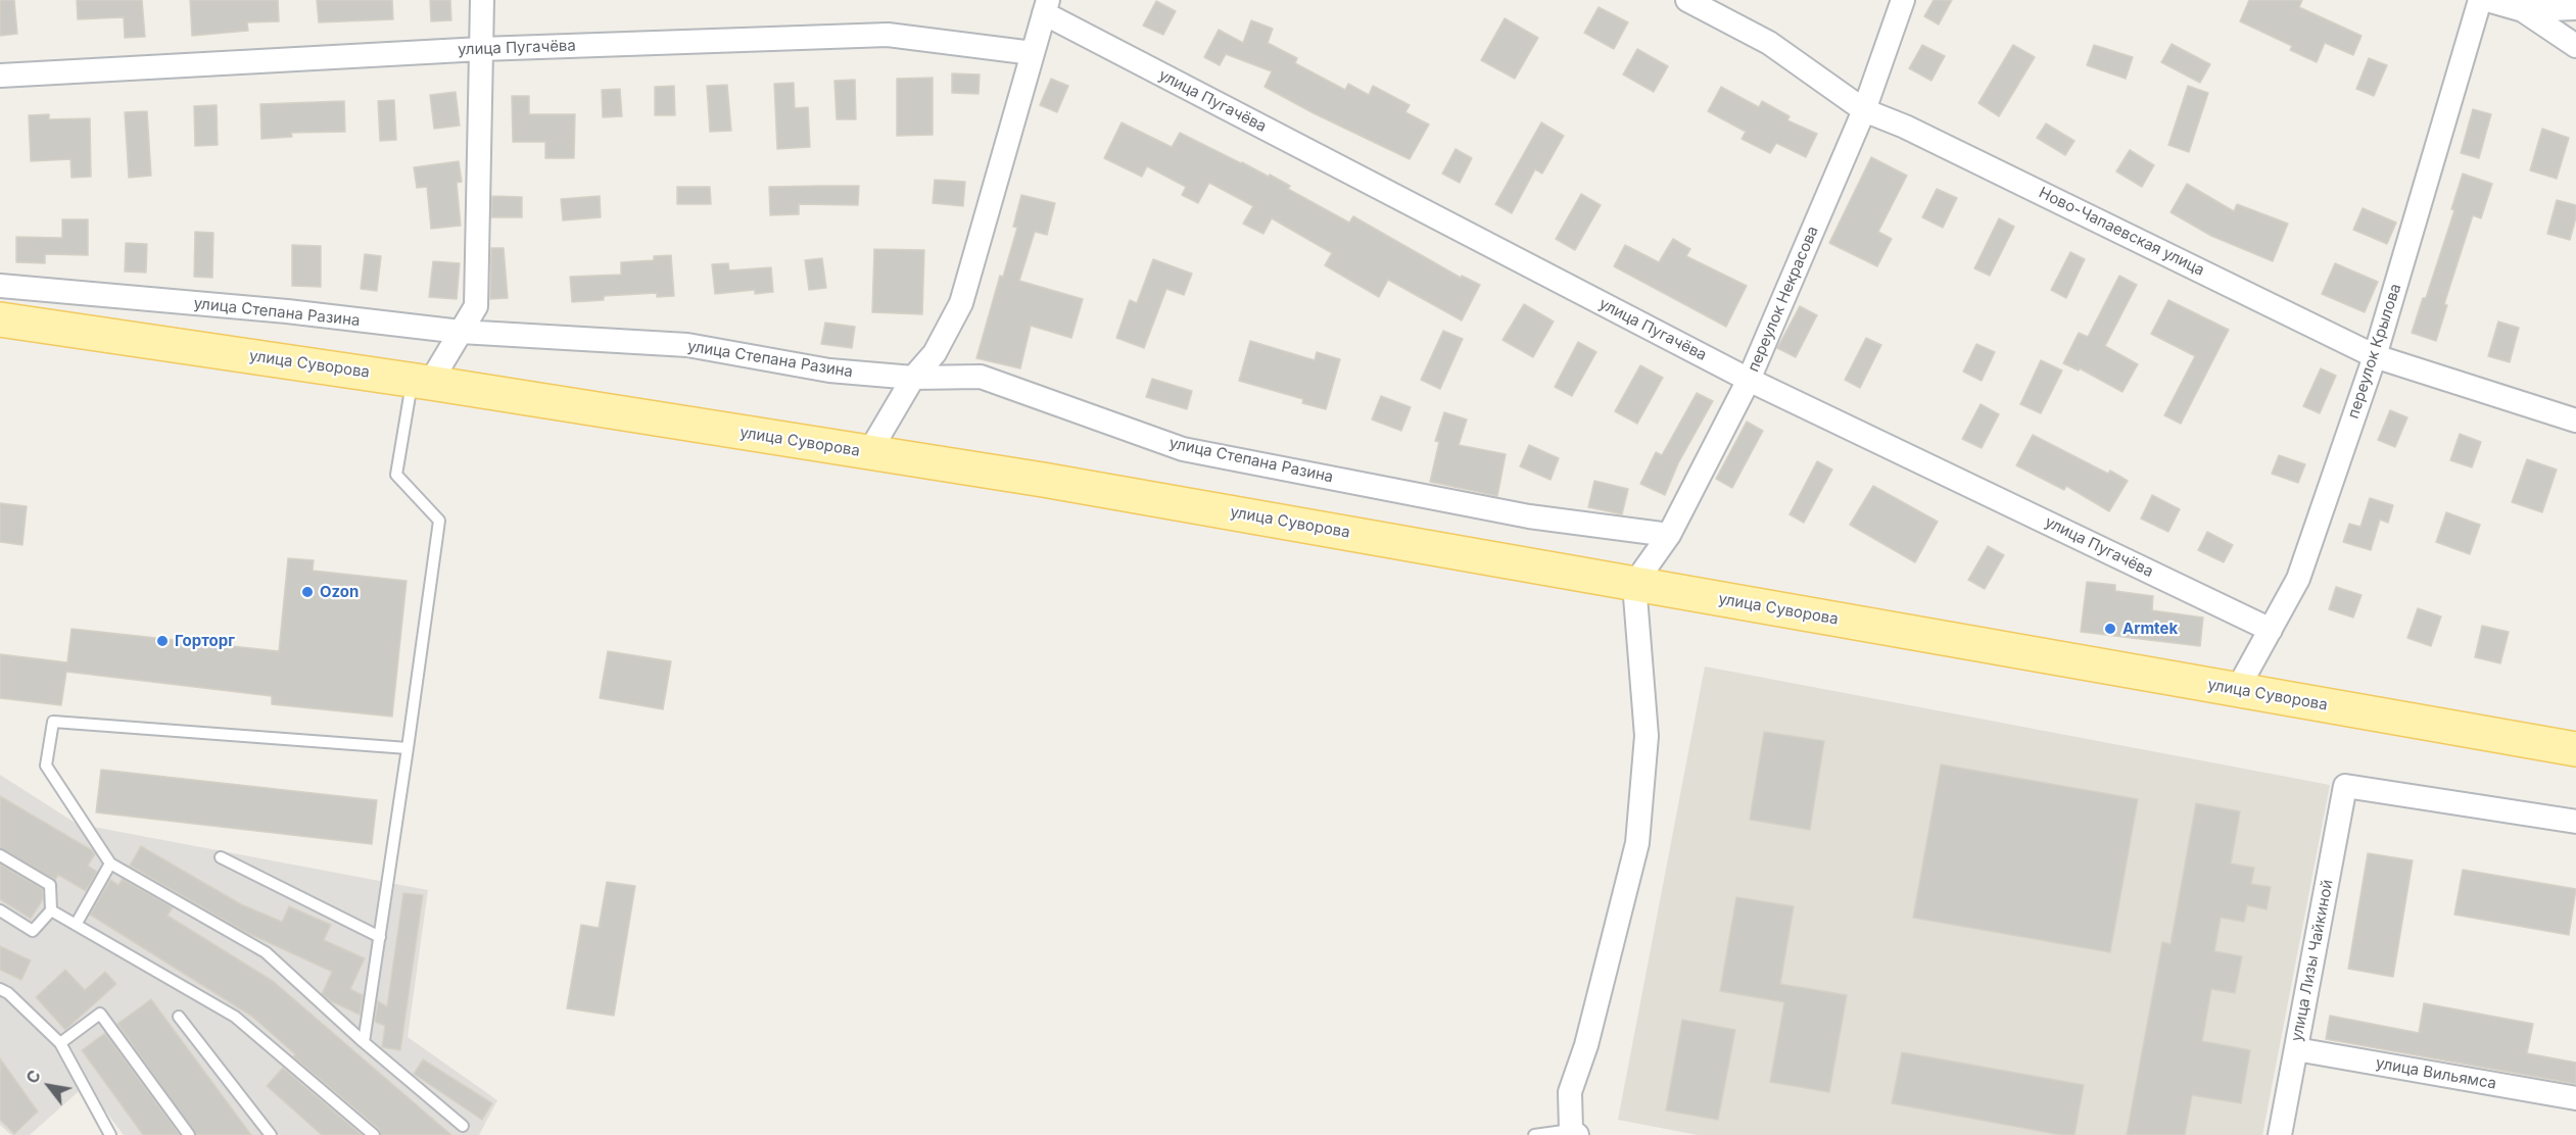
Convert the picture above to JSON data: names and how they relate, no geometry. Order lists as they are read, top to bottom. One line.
{"streets":{"main road":["улица Суворова"],"street":["улица Пугачёва","Ново-Чапаевская улица","переулок Некрасова","улица Степана Разина","переулок Крылова","улица Лизы Чайкиной","улица Вильямса"]},"crossings":[["улица Пугачёва","переулок Некрасова"],["улица Пугачёва","переулок Крылова"],["Ново-Чапаевская улица","переулок Некрасова"],["Ново-Чапаевская улица","переулок Крылова"],["переулок Некрасова","улица Степана Разина"],["переулок Некрасова","улица Суворова"],["переулок Крылова","улица Суворова"],["улица Лизы Чайкиной","улица Вильямса"]],"places":["Ozon","Armtek","Горторг"],"north":"top left"}
